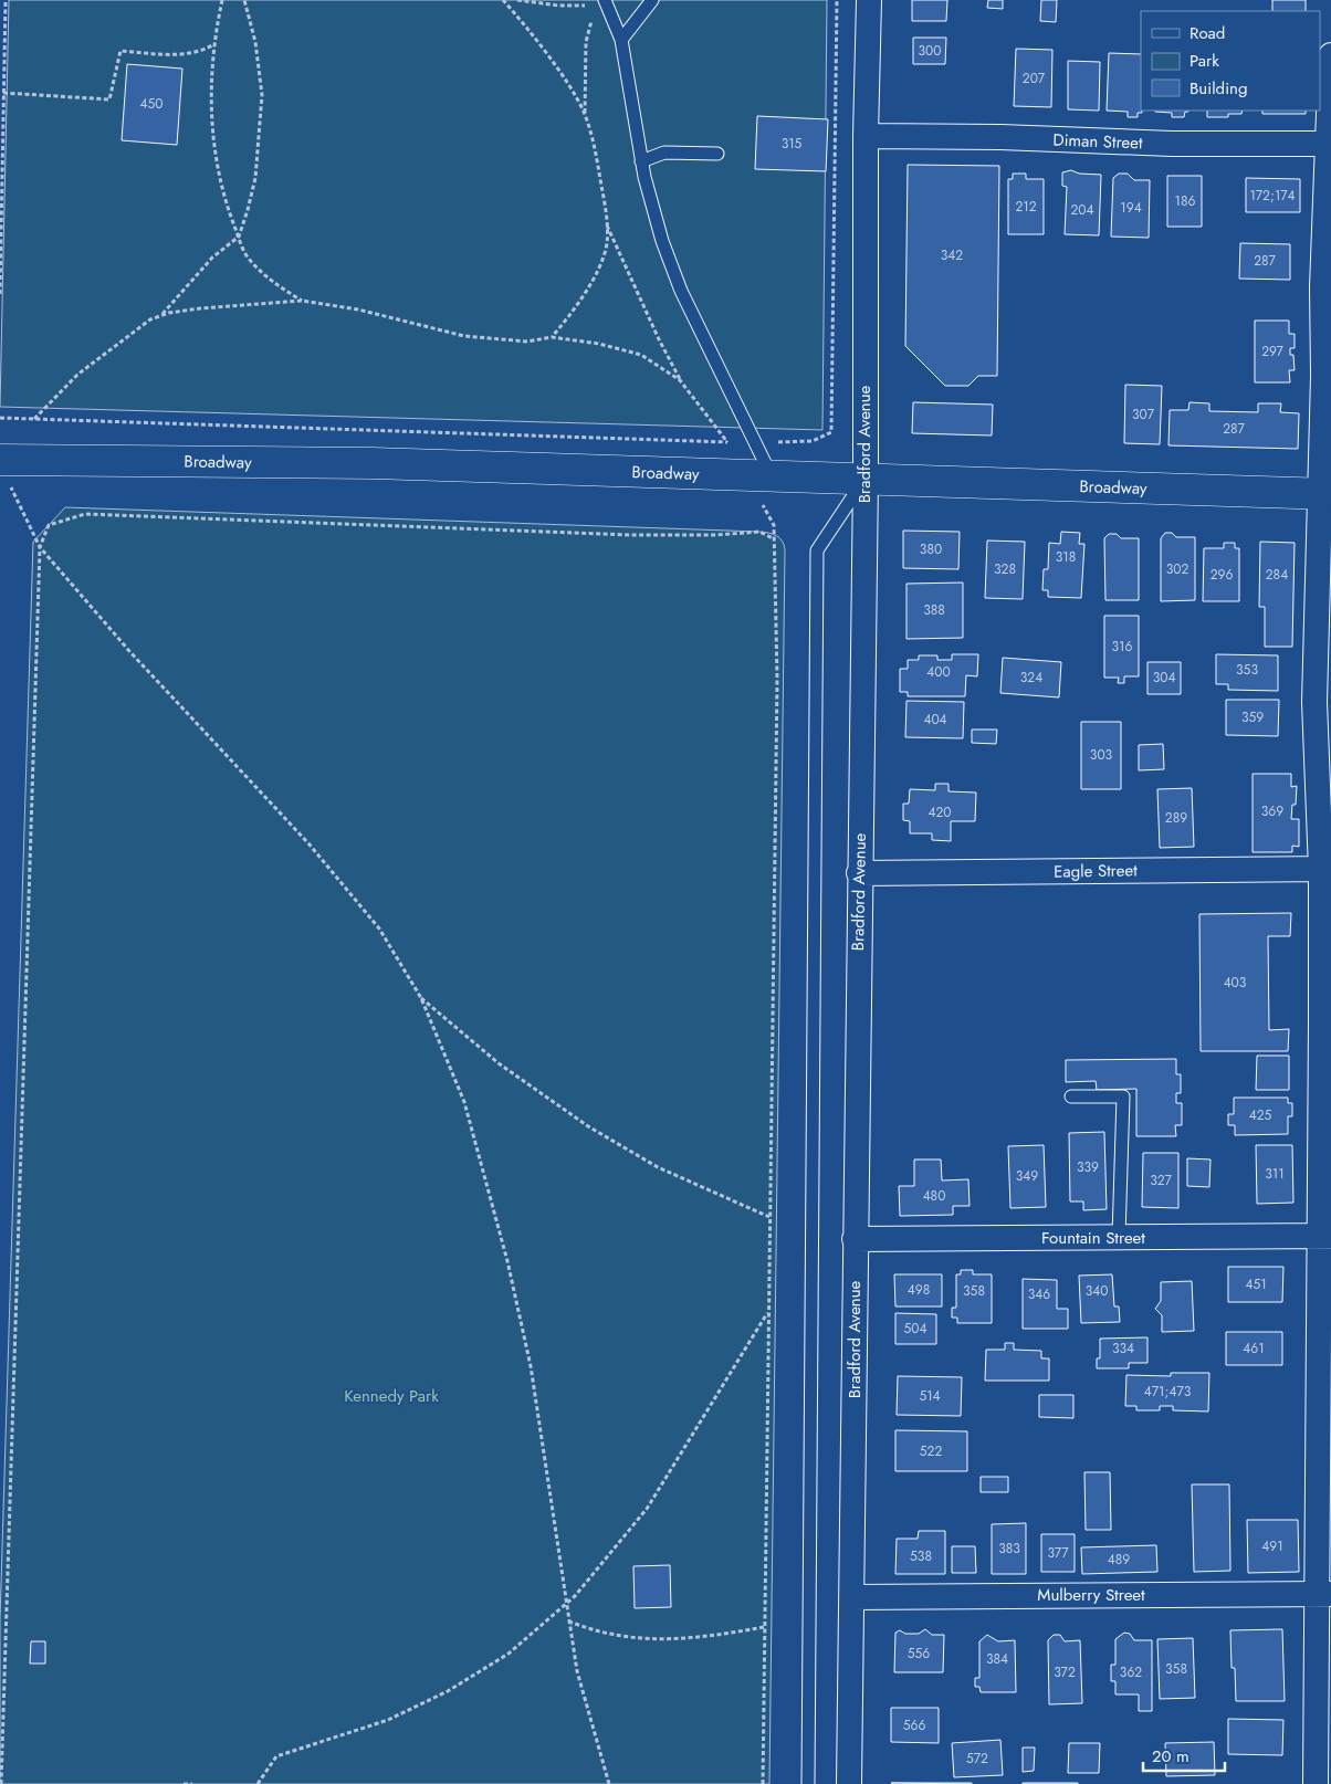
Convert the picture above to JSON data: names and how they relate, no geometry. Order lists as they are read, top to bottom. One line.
{"streets":{"main road":["Broadway"],"street":["Diman Street","Bradford Avenue","Eagle Street","Fountain Street","Mulberry Street"]},"crossings":[["Diman Street","Bradford Avenue"],["Bradford Avenue","Broadway"],["Bradford Avenue","Eagle Street"],["Bradford Avenue","Fountain Street"],["Bradford Avenue","Mulberry Street"]],"parks":["Kennedy Park"],"house_numbers":["300","207","450","315","172;174","186","212","194","204","342","287","297","307","287","380","318","328","302","296","284","388","316","353","400","324","304","359","404","303","369","420","289","403","425","339","311","349","327","480","451","498","358","340","346","504","334","461","471;473","514","522","491","383","377","538","489","556","384","358","372","362","566","572"],"legend":["Road","Park","Building"],"scale_bar":"20 m"}
